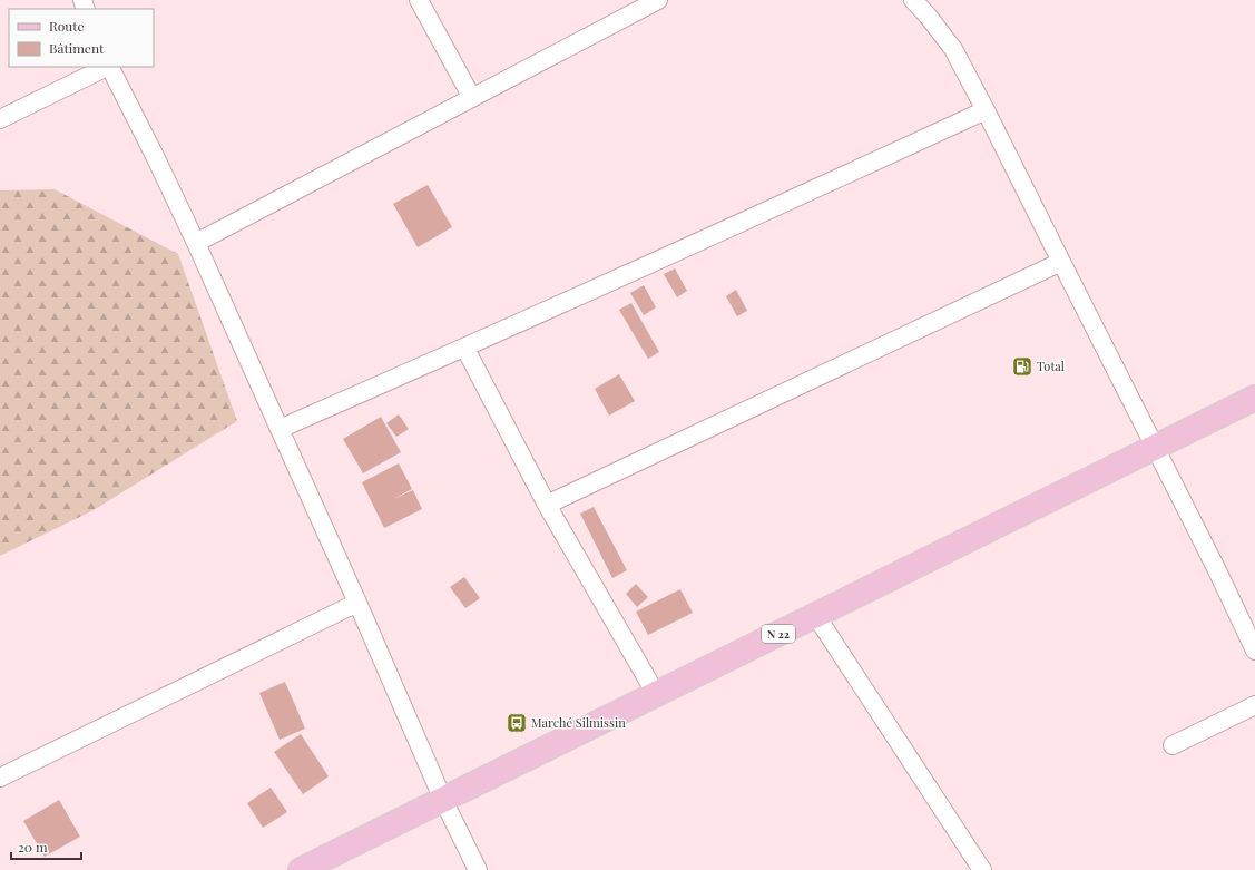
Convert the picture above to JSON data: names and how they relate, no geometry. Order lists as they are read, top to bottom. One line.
{"streets":{"main road":["N 22"]},"places":{"fuel station":["Total"],"bus stop":["Marché Silmissin"]},"legend":["Route","Bâtiment"],"scale_bar":"20 m"}
